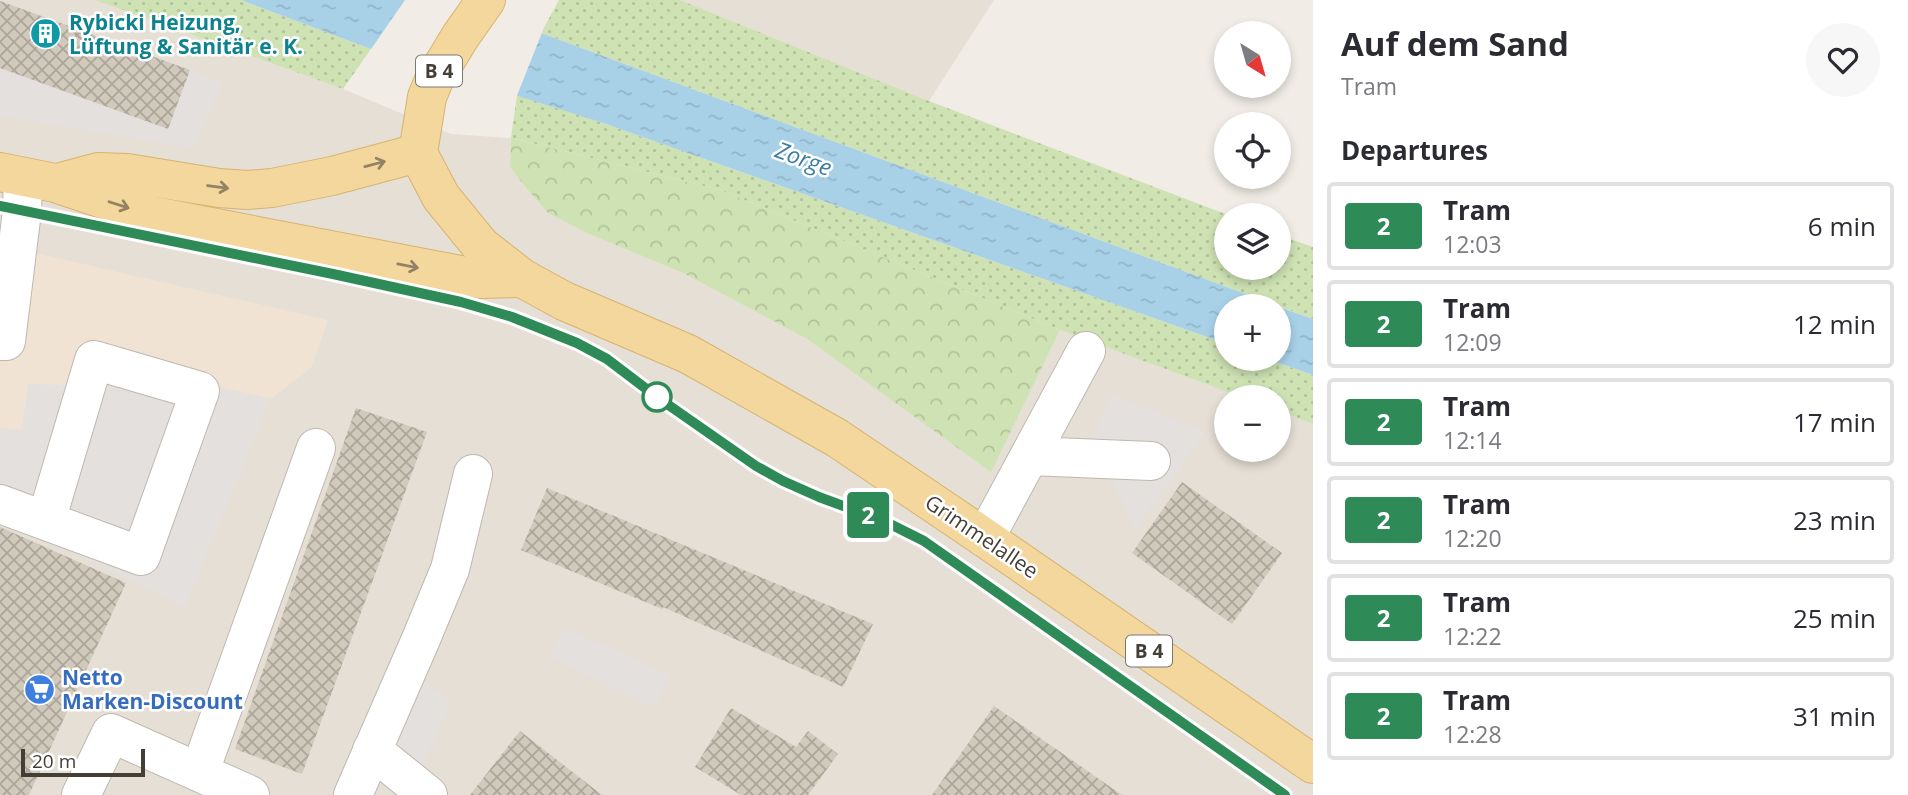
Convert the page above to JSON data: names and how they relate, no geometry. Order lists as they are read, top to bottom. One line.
{"streets":{"main road":["B 4","Grimmelallee"]},"crossings":[["B 4","Grimmelallee"]],"water":["Zorge"],"places":{"building":["Rybicki Heizung, Lüftung & Sanitär e. K."],"supermarket":["Netto Marken-Discount"]},"lines":["tram line 2"],"scale_bar":"20 m","north":"bottom right","page":{"on_map":"2","heading":[["Auf dem Sand","Tram"],"Departures"],"map_buttons":["+","−"],"list":[{"mark":"2","name":"Tram","note":"12:03","value":"6 min"},{"mark":"2","name":"Tram","note":"12:09","value":"12 min"},{"mark":"2","name":"Tram","note":"12:14","value":"17 min"},{"mark":"2","name":"Tram","note":"12:20","value":"23 min"},{"mark":"2","name":"Tram","note":"12:22","value":"25 min"},{"mark":"2","name":"Tram","note":"12:28","value":"31 min"}],"scale":"20 m"}}
